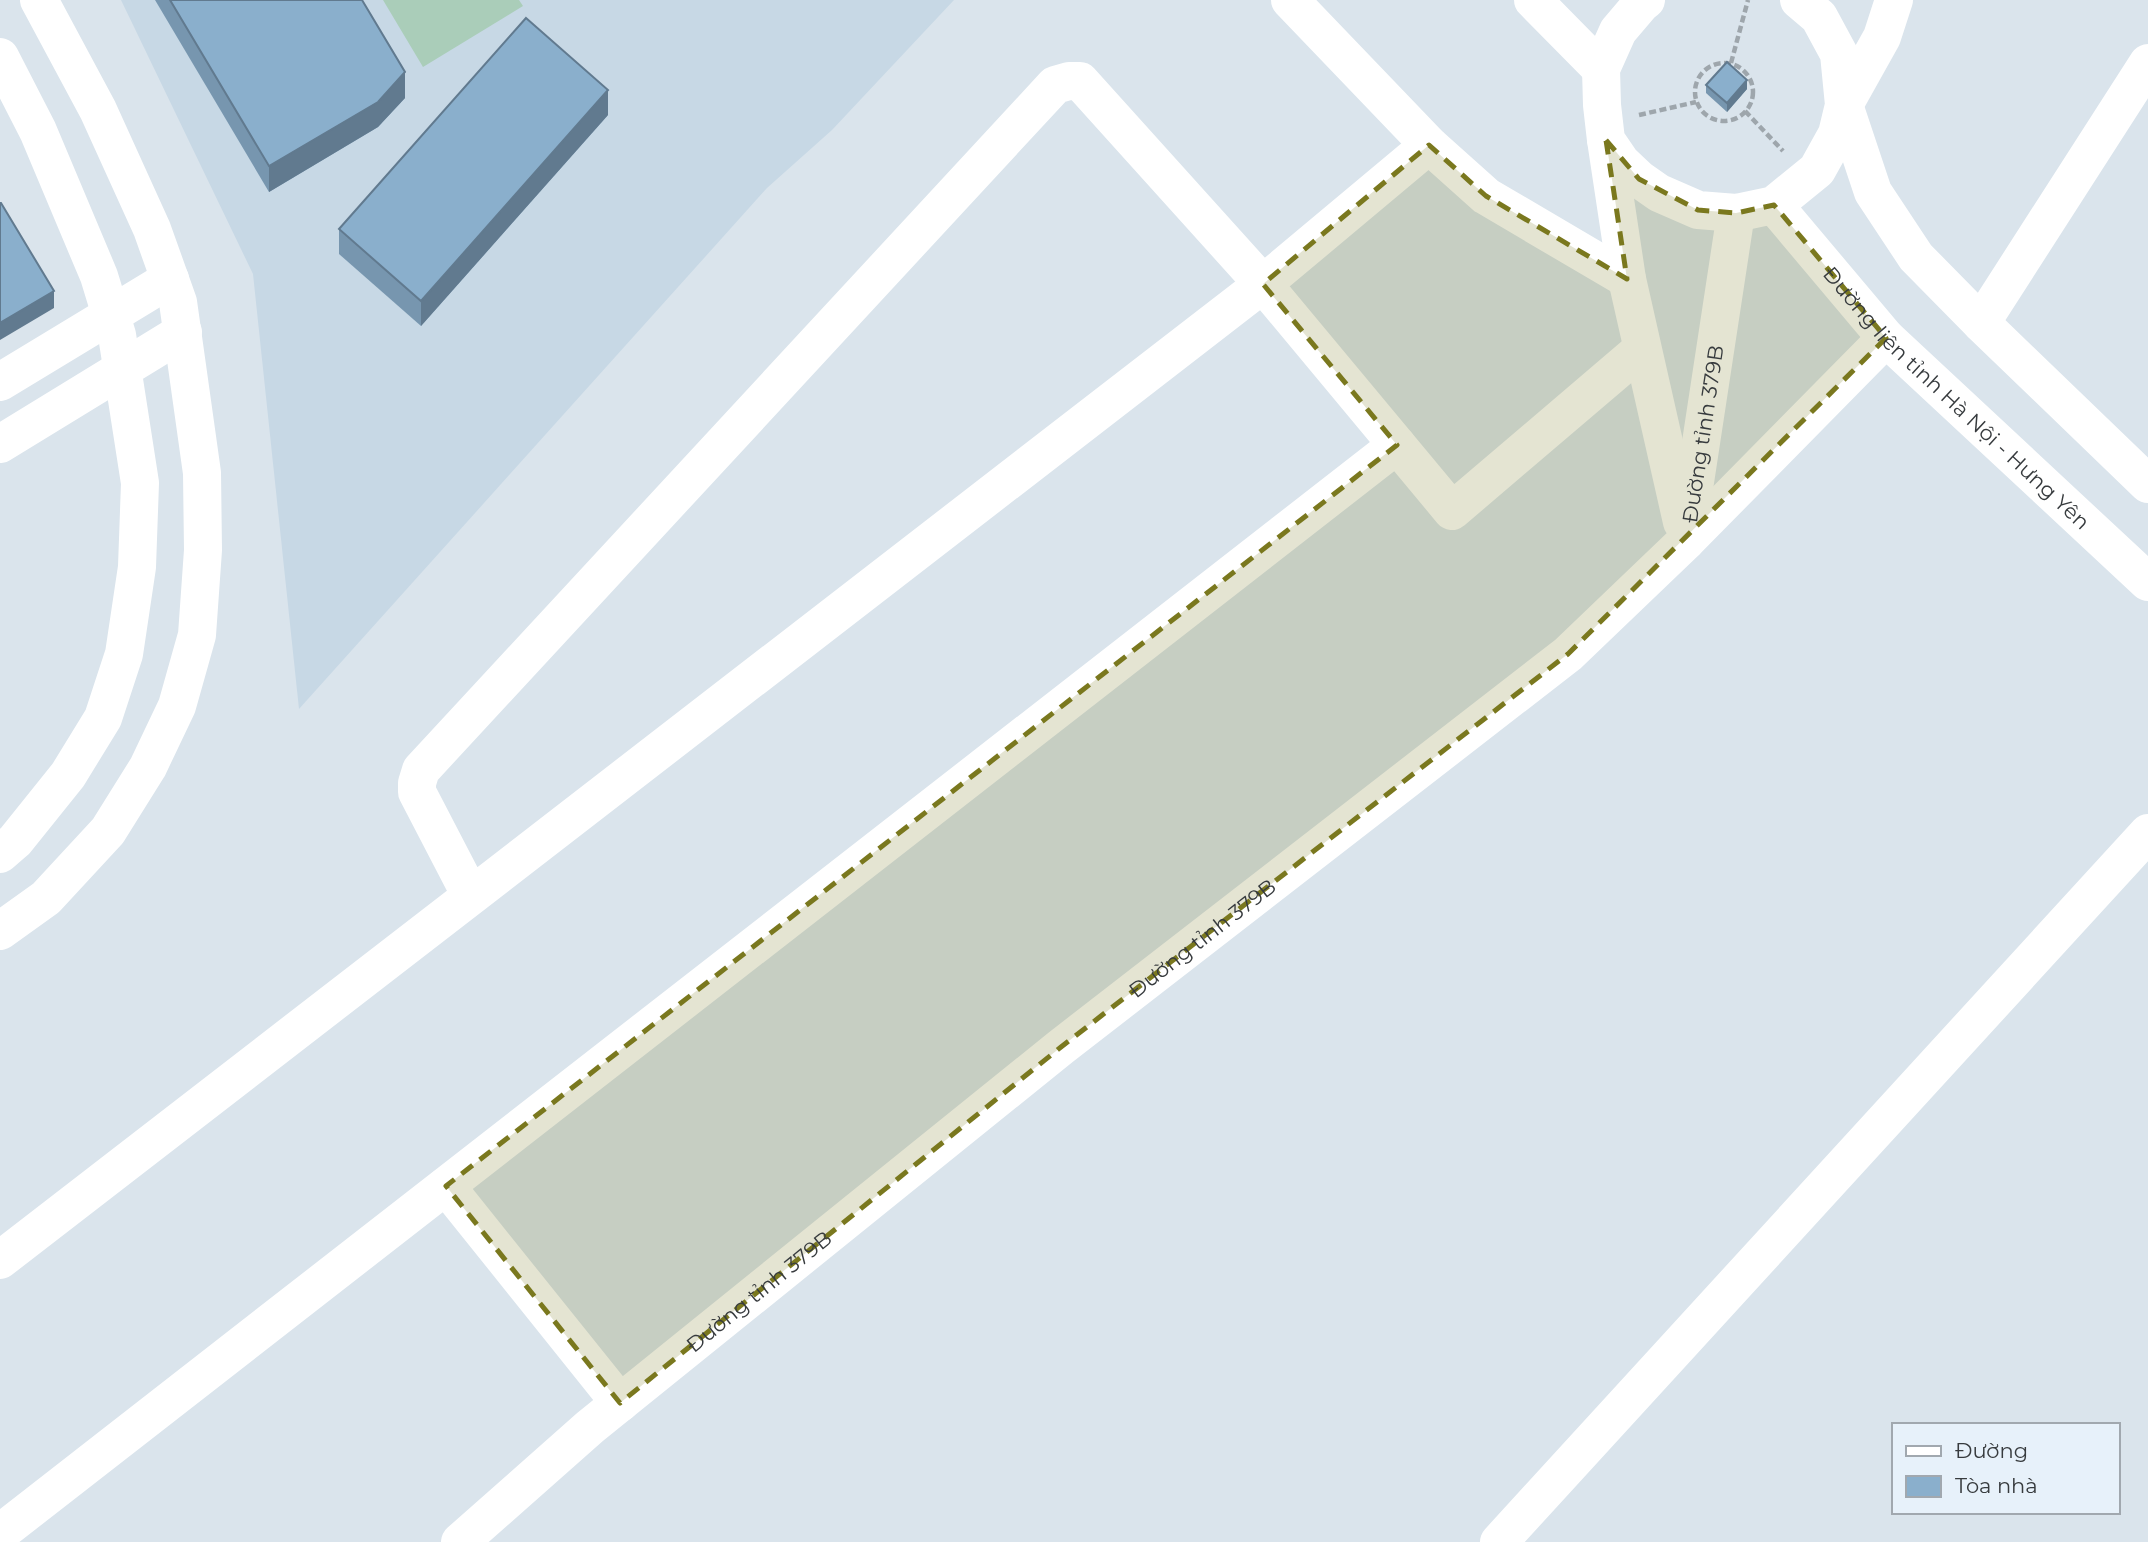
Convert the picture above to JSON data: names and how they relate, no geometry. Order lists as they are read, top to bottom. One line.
{"streets":{"main road":["Đường liên tỉnh Hà Nội - Hưng Yên","Đường tỉnh 379B"]},"legend":["Đường","Tòa nhà"]}
